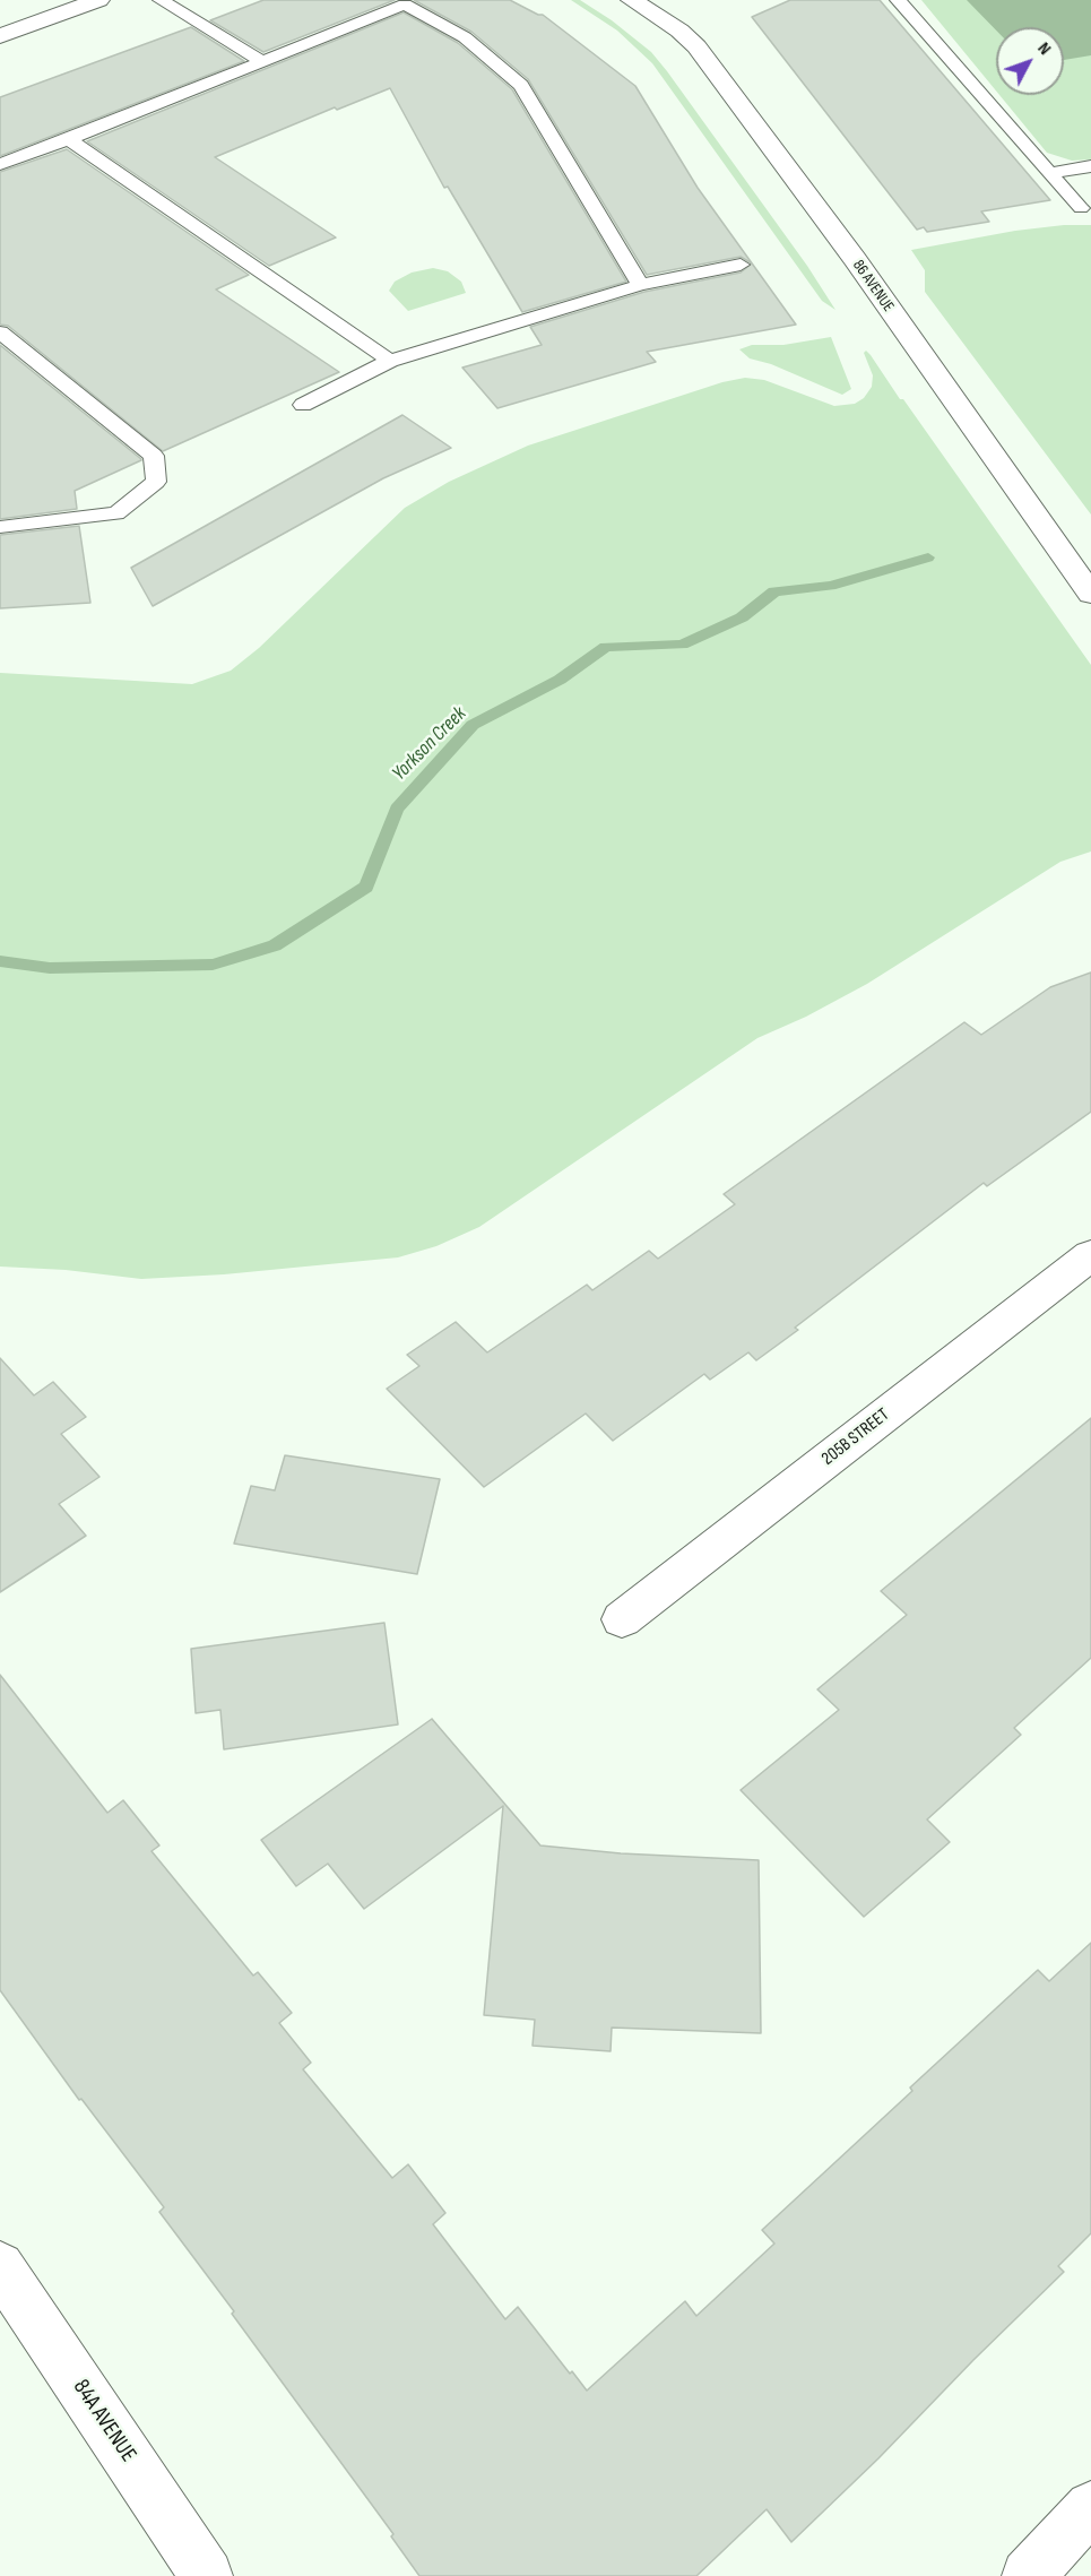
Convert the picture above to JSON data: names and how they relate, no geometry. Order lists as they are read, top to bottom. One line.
{"streets":{"street":["86 AVENUE","205B STREET","84A AVENUE"]},"water":["Yorkson Creek"],"north":"top right"}
